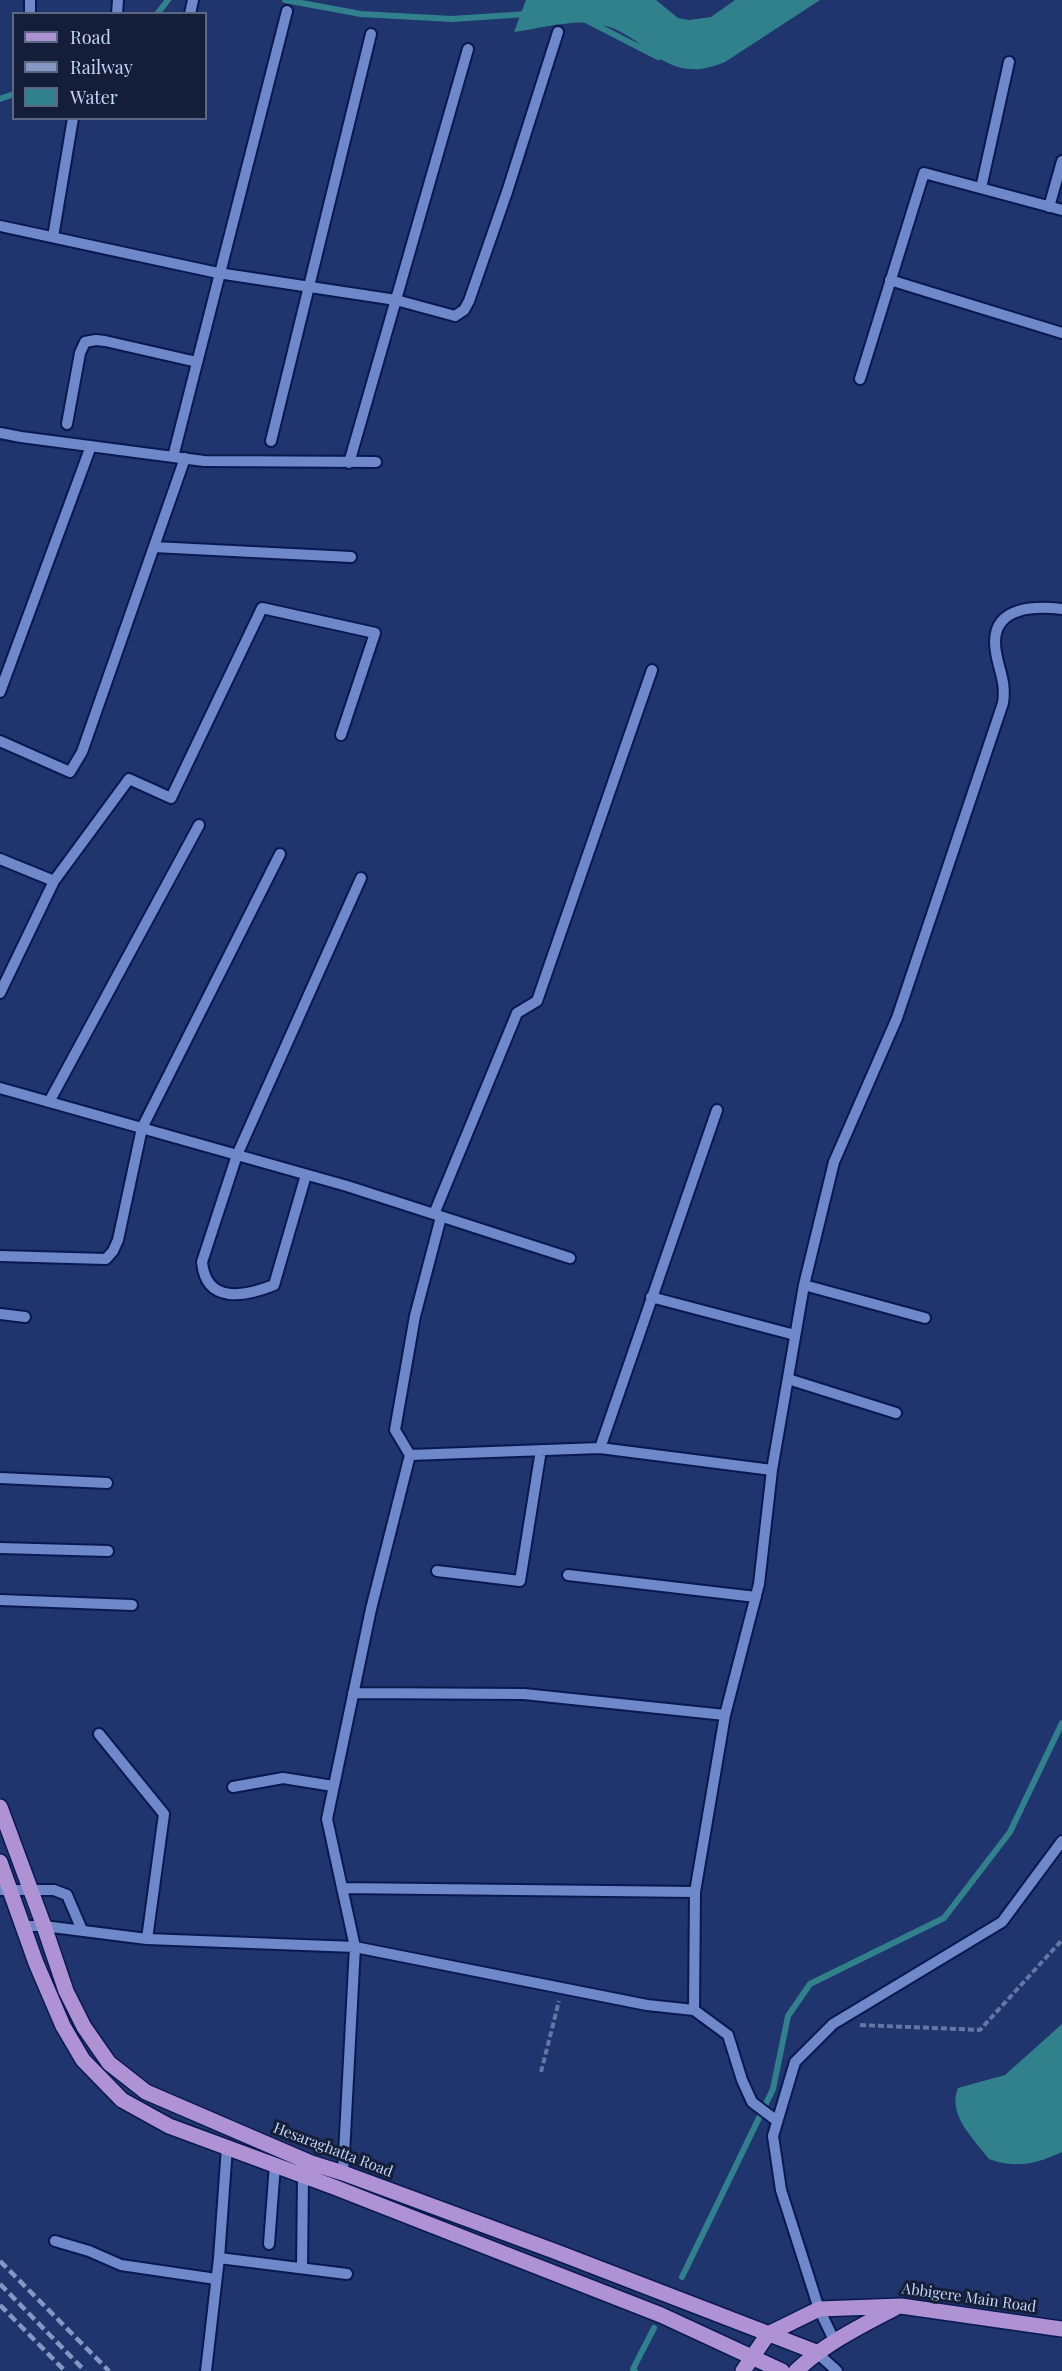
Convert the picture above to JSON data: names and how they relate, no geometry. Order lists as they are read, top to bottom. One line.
{"streets":{"main road":["Hesaraghatta Road","Abbigere Main Road"]},"crossings":[["Hesaraghatta Road","Abbigere Main Road"]],"legend":["Road","Railway","Water"]}
